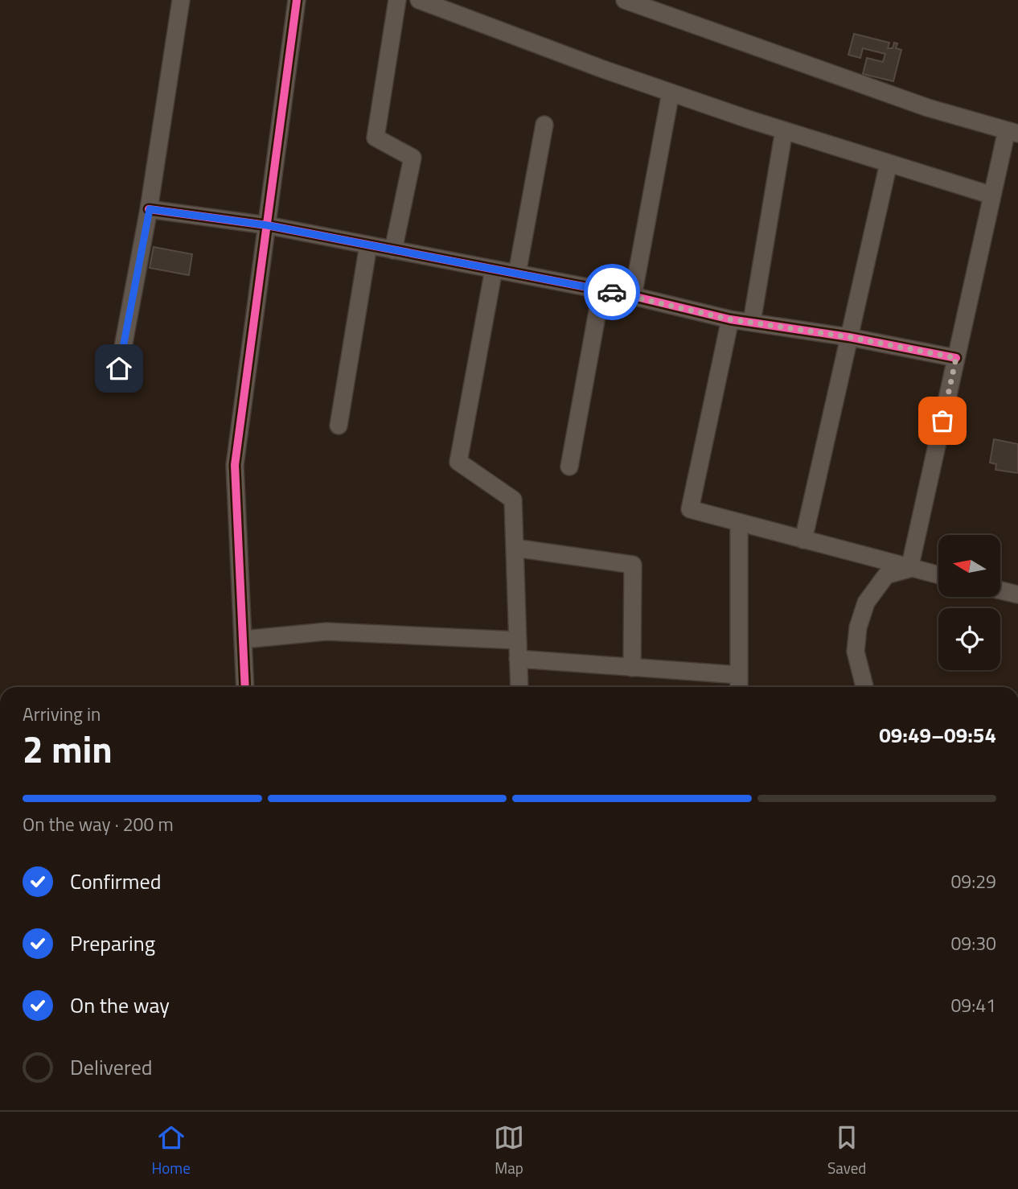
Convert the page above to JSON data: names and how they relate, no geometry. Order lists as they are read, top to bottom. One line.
{"north":"left","page":{"heading":["2 min","Arriving in","09:49–09:54"],"bar":"On the way · 200 m","list":[["Confirmed","09:29"],["Preparing","09:30"],["On the way","09:41"],"Delivered"],"tabs":["Home","Map","Saved"]}}
